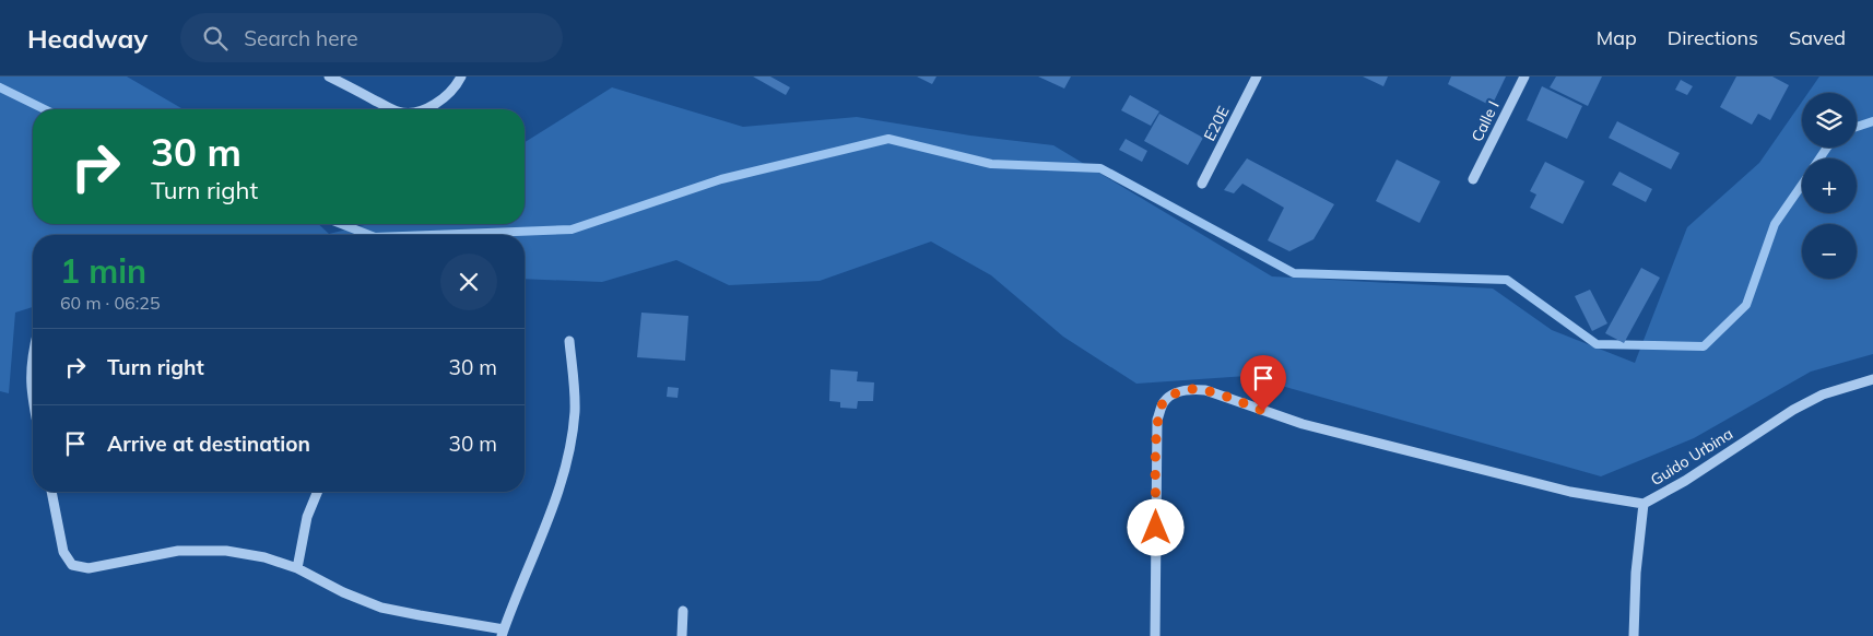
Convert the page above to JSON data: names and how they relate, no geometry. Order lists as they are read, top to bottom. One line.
{"streets":{"street":["Calle I","E20E","Guido Urbina"]},"page":{"header":"Headway","search":"Search here","nav":["Map","Directions","Saved"],"map_buttons":["+","−"],"turn":["30 m","Turn right"],"heading":["1 min","60 m · 06:25"],"list":[{"name":"Turn right","value":"30 m"},{"name":"Arrive at destination","value":"30 m"}]}}
